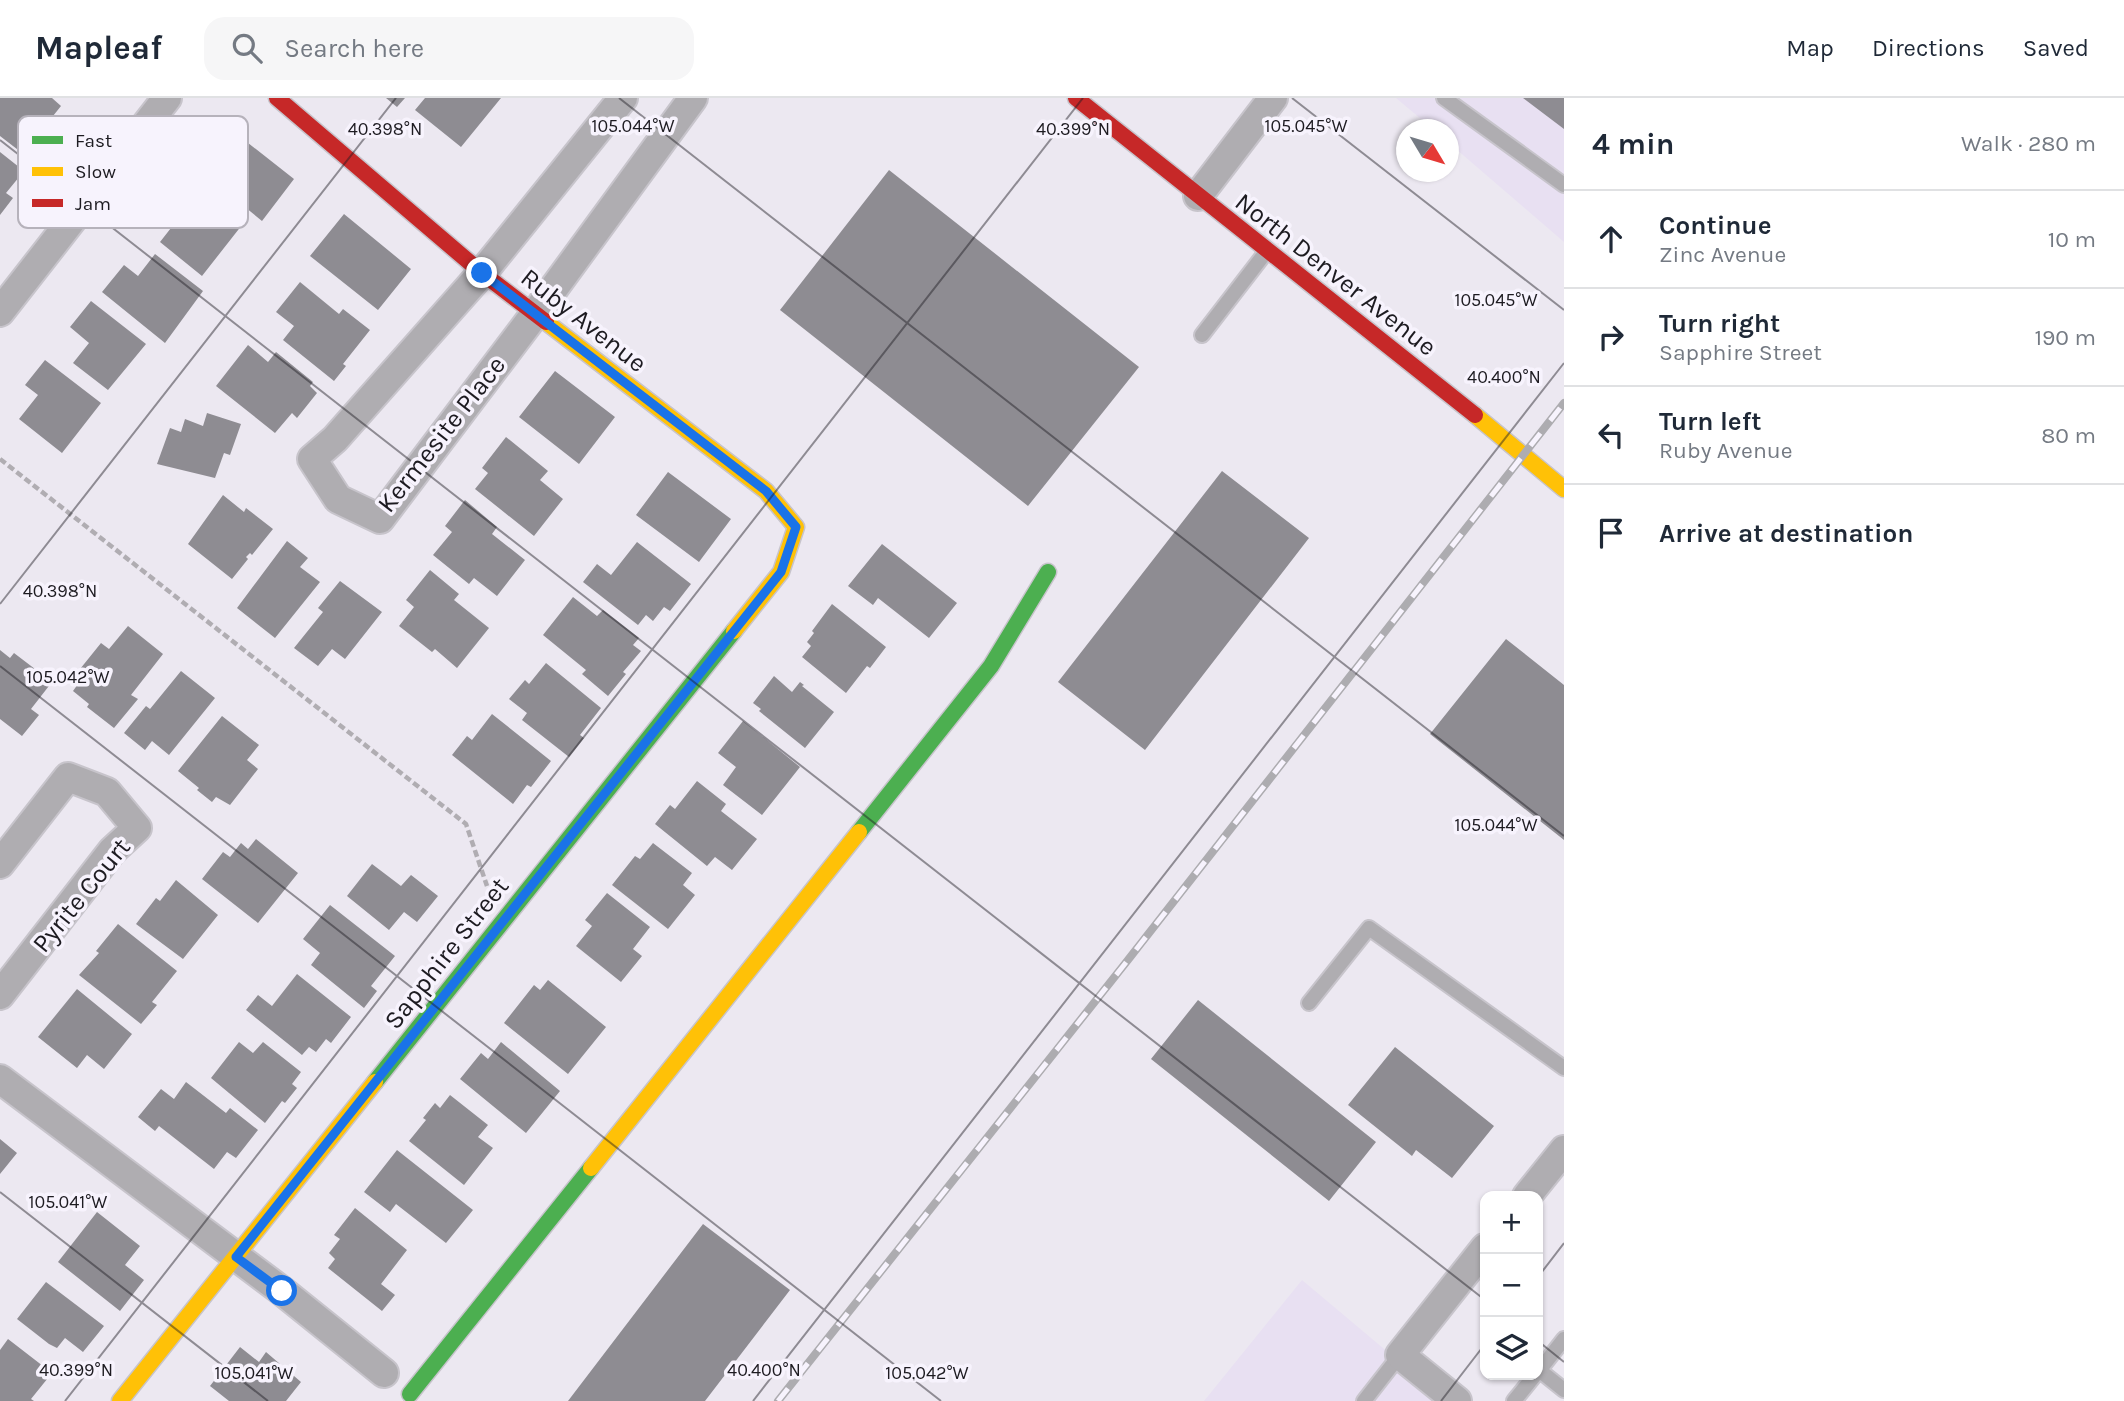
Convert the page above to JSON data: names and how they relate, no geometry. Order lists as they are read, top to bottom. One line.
{"streets":{"street":["North Denver Avenue","Ruby Avenue","Kermesite Place","Pyrite Court","Sapphire Street"]},"crossings":[["Ruby Avenue","Kermesite Place"],["Ruby Avenue","Sapphire Street"]],"legend":["Fast","Slow","Jam"],"north":"bottom right","page":{"header":"Mapleaf","search":"Search here","nav":["Map","Directions","Saved"],"heading":["4 min","Walk · 280 m"],"list":[["Continue","Zinc Avenue","10 m"],["Turn right","Sapphire Street","190 m"],["Turn left","Ruby Avenue","80 m"],"Arrive at destination"],"map_buttons":["+","−"]},"coordinates":["105.044°W","105.045°W","40.399°N","40.398°N","40.400°N","105.042°W","105.041°W"]}
